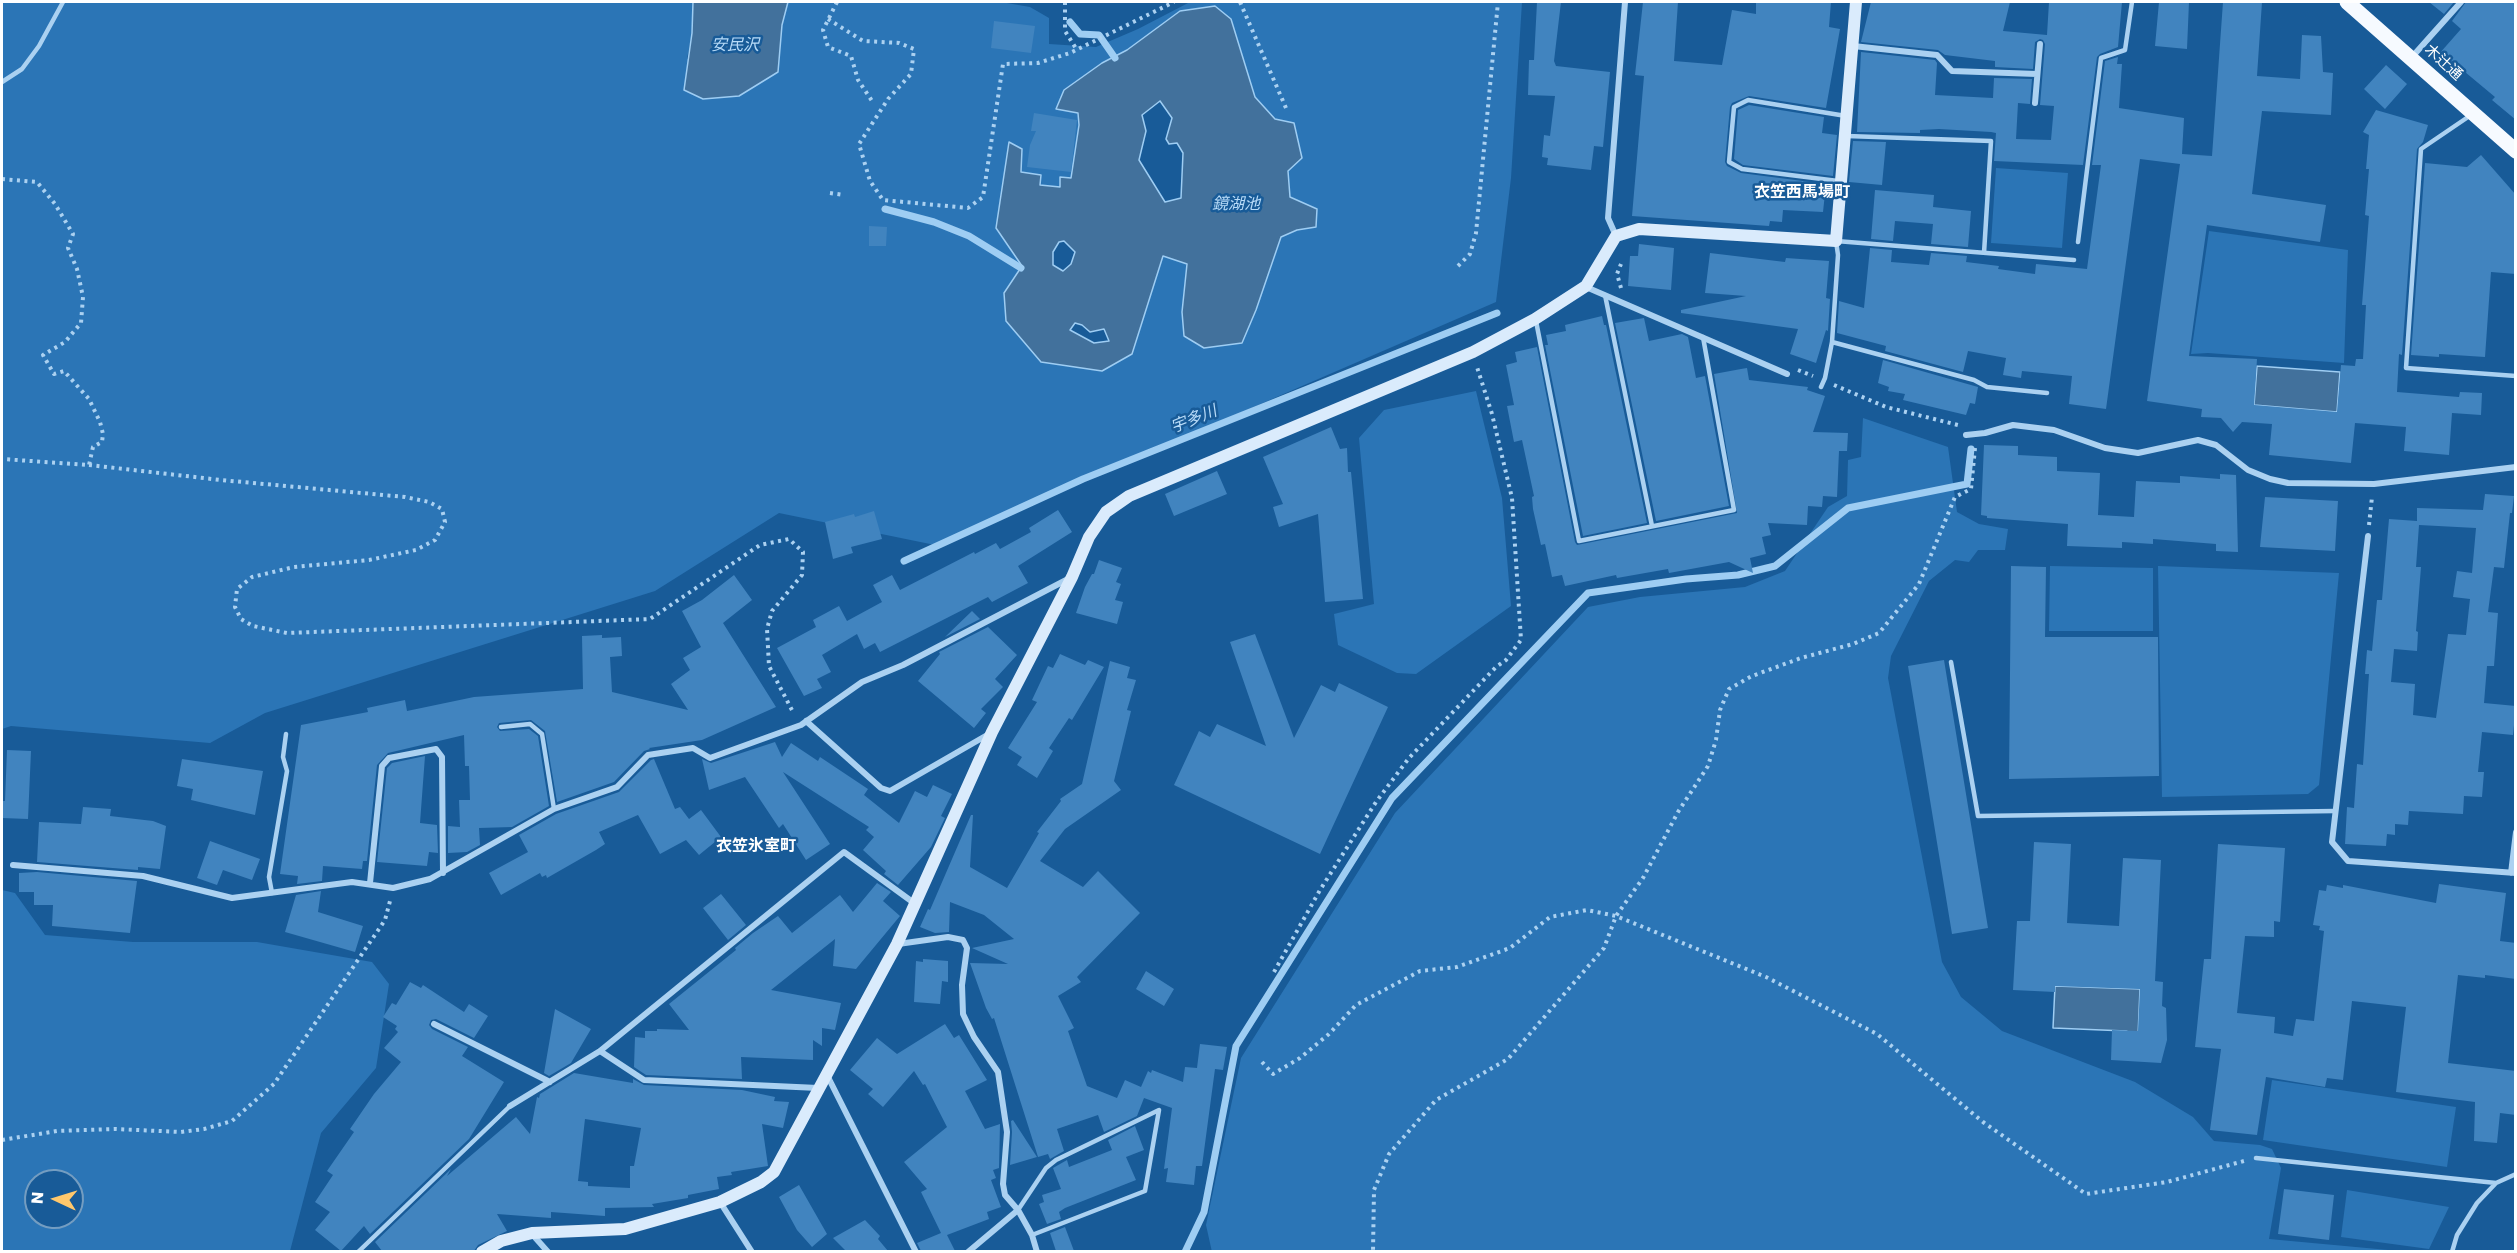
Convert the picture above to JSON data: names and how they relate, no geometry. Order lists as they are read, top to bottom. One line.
{"streets":{"main road":["木辻通"]},"districts":["衣笠西馬場町","衣笠氷室町"],"water":["安民沢","鏡湖池","宇多川"],"north":"left"}
